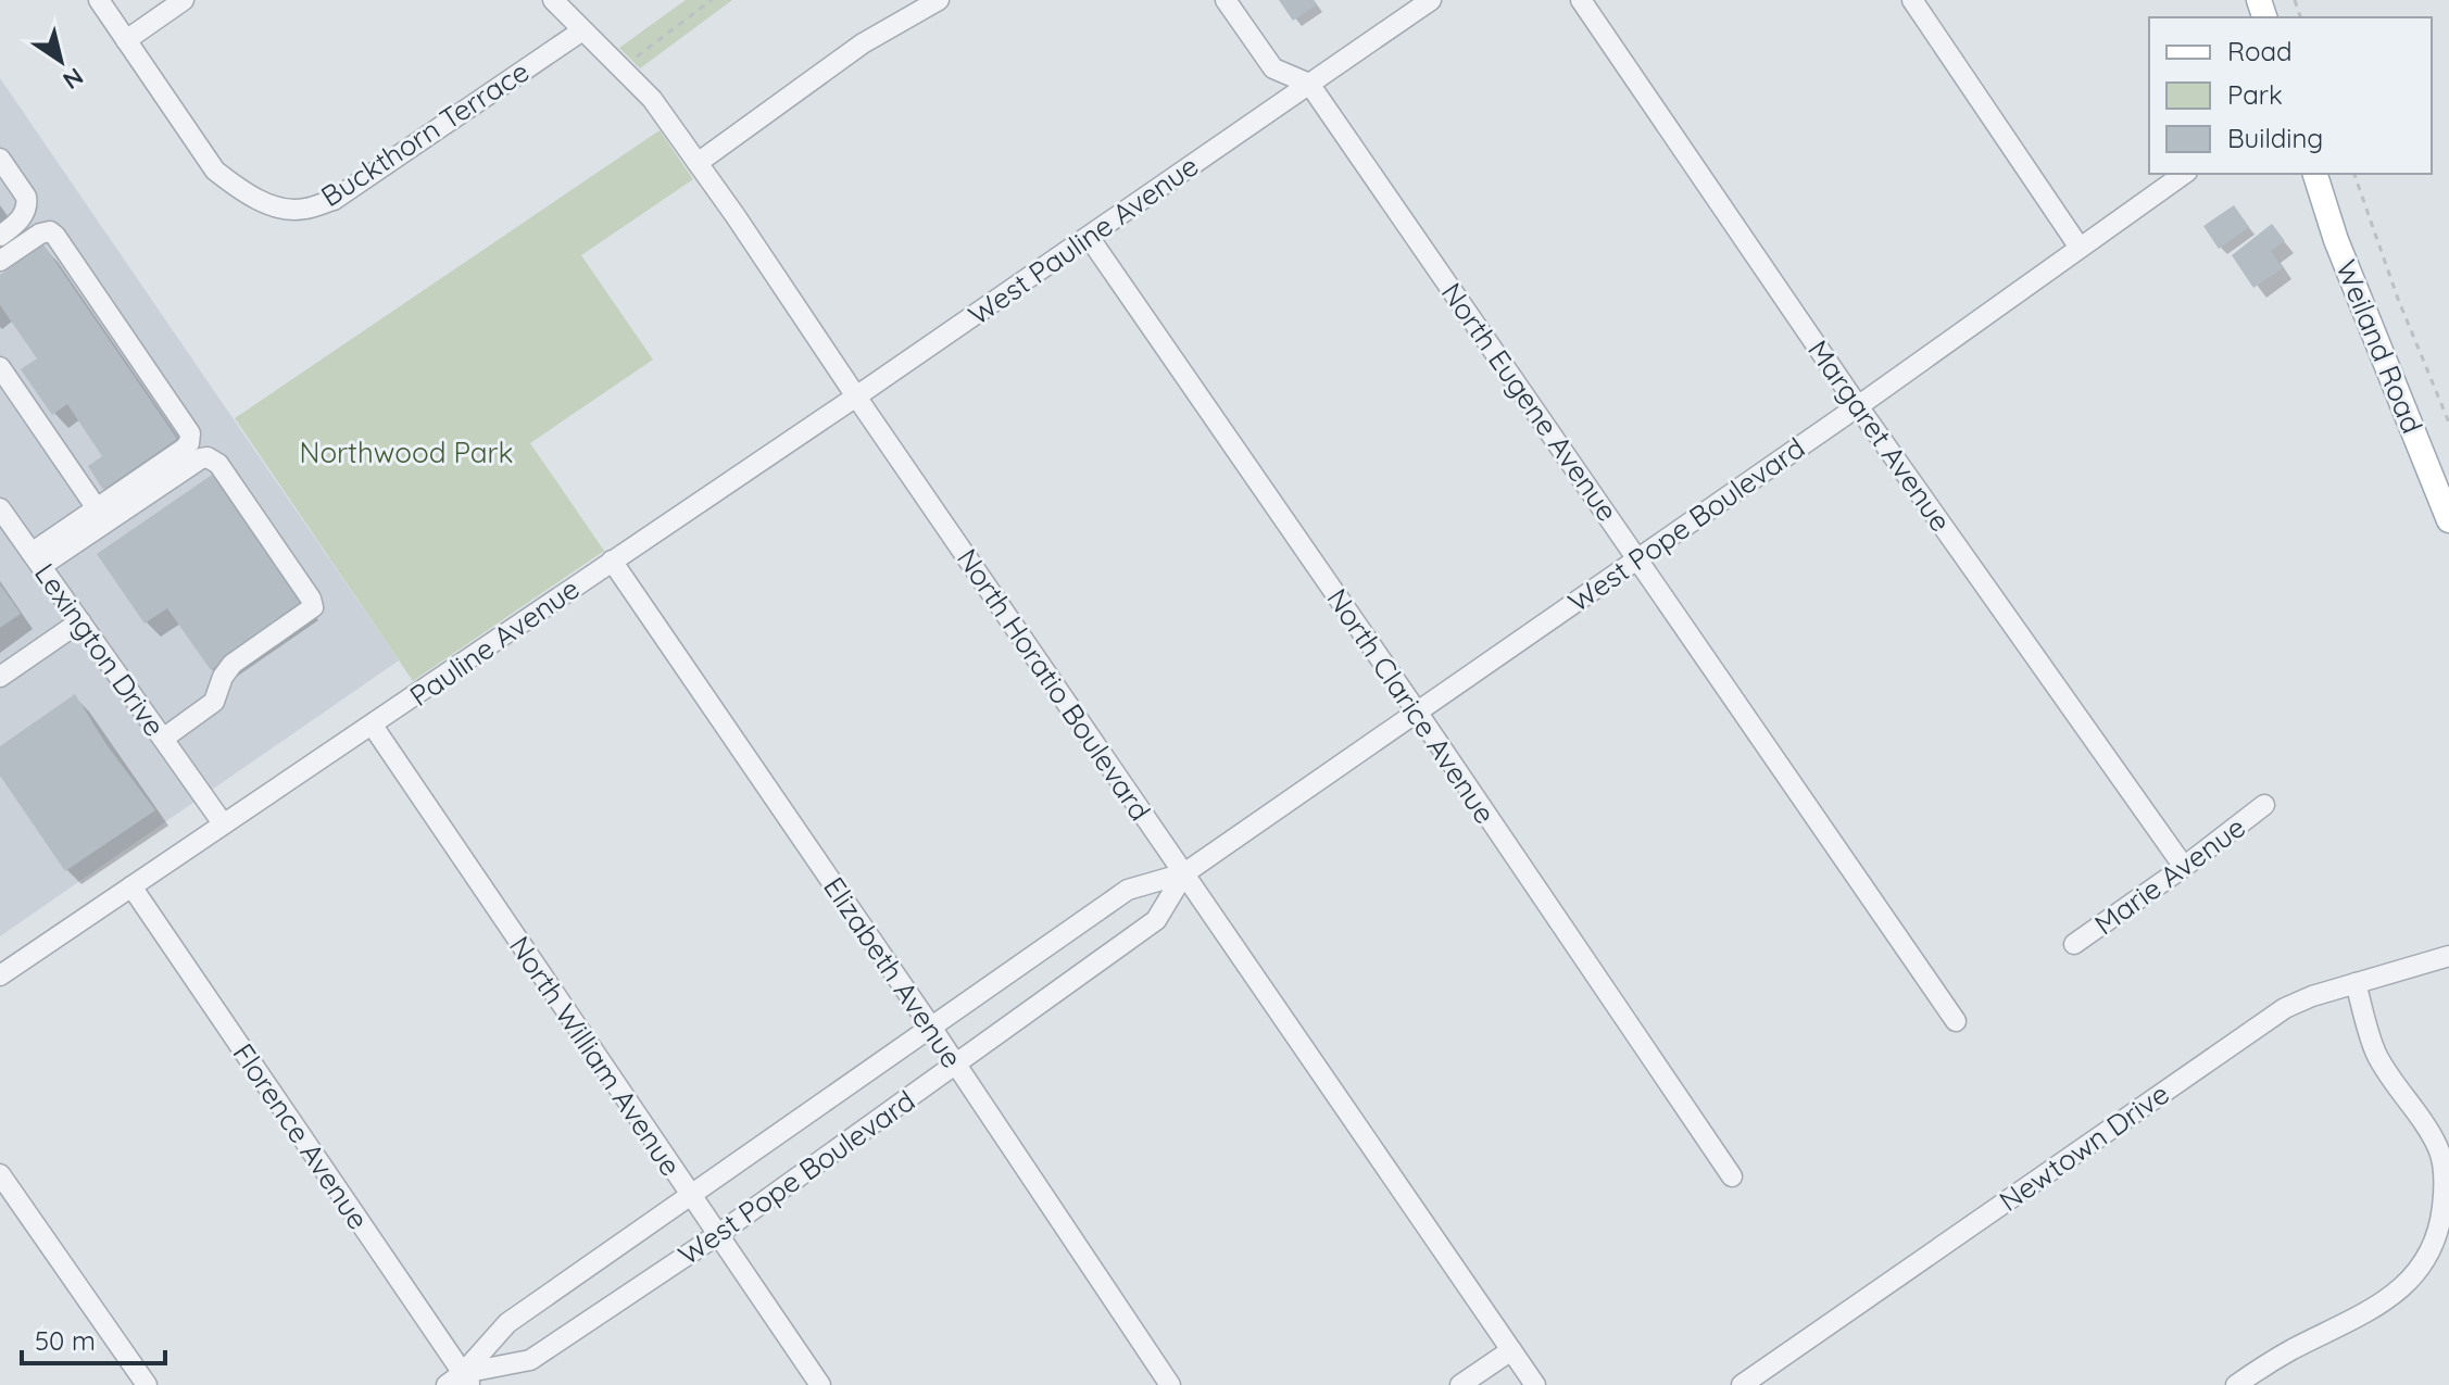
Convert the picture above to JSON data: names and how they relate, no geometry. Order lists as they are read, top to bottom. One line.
{"streets":{"main road":["Weiland Road"],"street":["Buckthorn Terrace","West Pauline Avenue","North Eugene Avenue","Margaret Avenue","West Pope Boulevard","Pauline Avenue","Lexington Drive","North Horatio Boulevard","North Clarice Avenue","Marie Avenue","Elizabeth Avenue","North William Avenue","Florence Avenue","Newtown Drive"]},"crossings":[["Buckthorn Terrace","North Horatio Boulevard"],["West Pauline Avenue","North Eugene Avenue"],["West Pauline Avenue","Pauline Avenue"],["West Pauline Avenue","North Horatio Boulevard"],["West Pauline Avenue","North Clarice Avenue"],["North Eugene Avenue","West Pope Boulevard"],["Margaret Avenue","West Pope Boulevard"],["Margaret Avenue","Marie Avenue"],["West Pope Boulevard","North Horatio Boulevard"],["West Pope Boulevard","North Clarice Avenue"],["West Pope Boulevard","Elizabeth Avenue"],["West Pope Boulevard","North William Avenue"],["West Pope Boulevard","Florence Avenue"],["Pauline Avenue","Lexington Drive"],["Pauline Avenue","North Horatio Boulevard"],["Pauline Avenue","Elizabeth Avenue"],["Pauline Avenue","North William Avenue"],["Pauline Avenue","Florence Avenue"]],"parks":["Northwood Park"],"legend":["Road","Park","Building"],"scale_bar":"50 m","north":"bottom right"}
